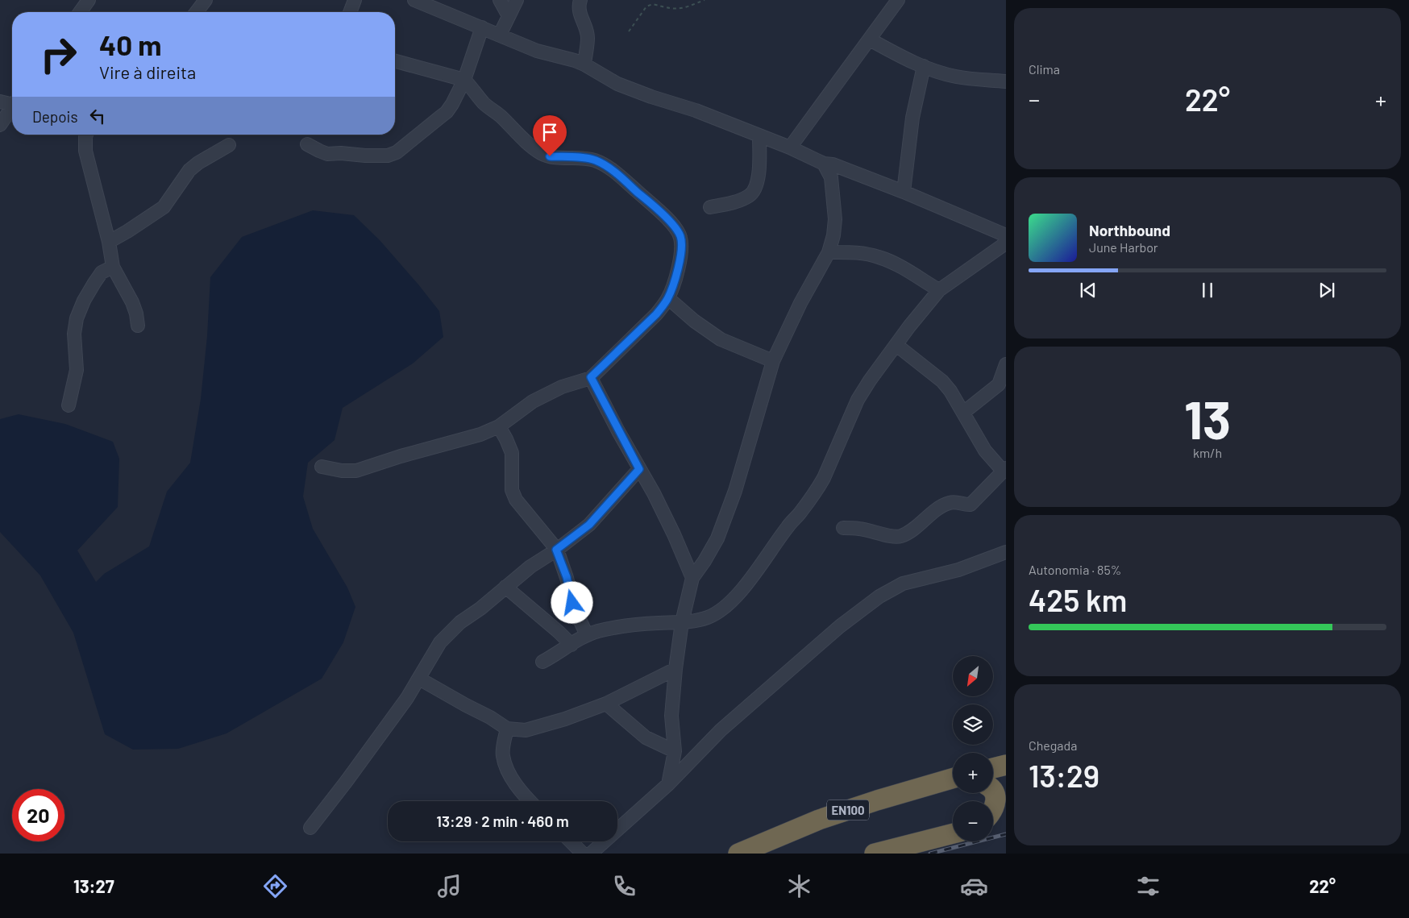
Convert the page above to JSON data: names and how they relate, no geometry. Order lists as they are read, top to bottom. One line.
{"streets":{"highway":["EN100"]},"north":"bottom left","page":{"tile":["Clima",["13","km/h"],["Autonomia · 85%","425 km"],["Chegada","13:29"]],"turn":["40 m","Vire à direita"],"heat":["−","22°","+"],"then":"Depois","song":["Northbound","June Harbor"],"map_buttons":["+","−"],"limit":"20","trip":"13:29 · 2 min · 460 m","tabs":["13:27","22°"]}}
